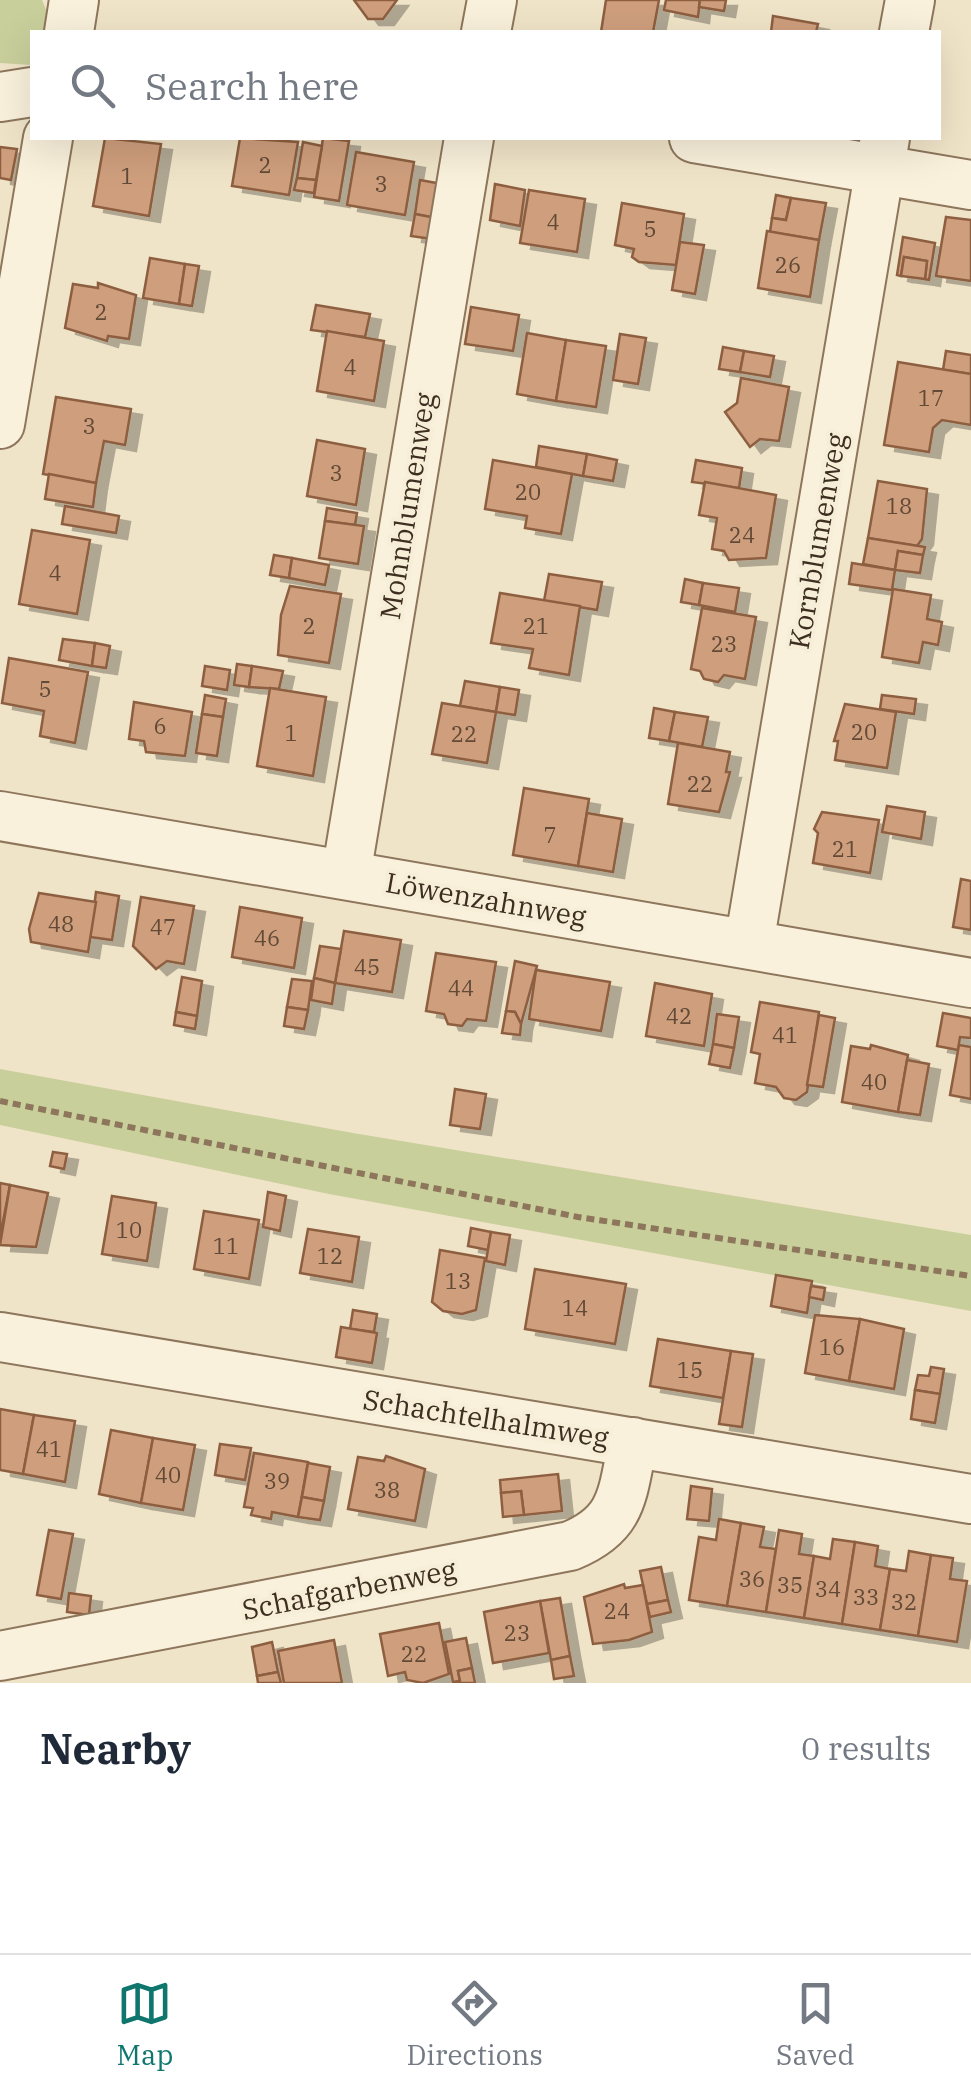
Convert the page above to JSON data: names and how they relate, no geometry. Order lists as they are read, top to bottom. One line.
{"streets":{"street":["Mohnblumenweg","Kornblumenweg","Löwenzahnweg","Schachtelhalmweg","Schafgarbenweg"]},"crossings":[["Mohnblumenweg","Löwenzahnweg"],["Kornblumenweg","Löwenzahnweg"],["Schachtelhalmweg","Schafgarbenweg"]],"house_numbers":["2","1","3","4","5","26","2","4","17","3","3","20","18","24","4","2","21","23","5","6","20","1","22","22","7","21","48","47","46","45","44","42","41","40","10","11","12","13","14","16","15","41","40","39","38","36","35","34","33","32","24","23","22"],"page":{"search":"Search here","heading":["Nearby","0 results"],"nav":["Map","Directions","Saved"]}}
